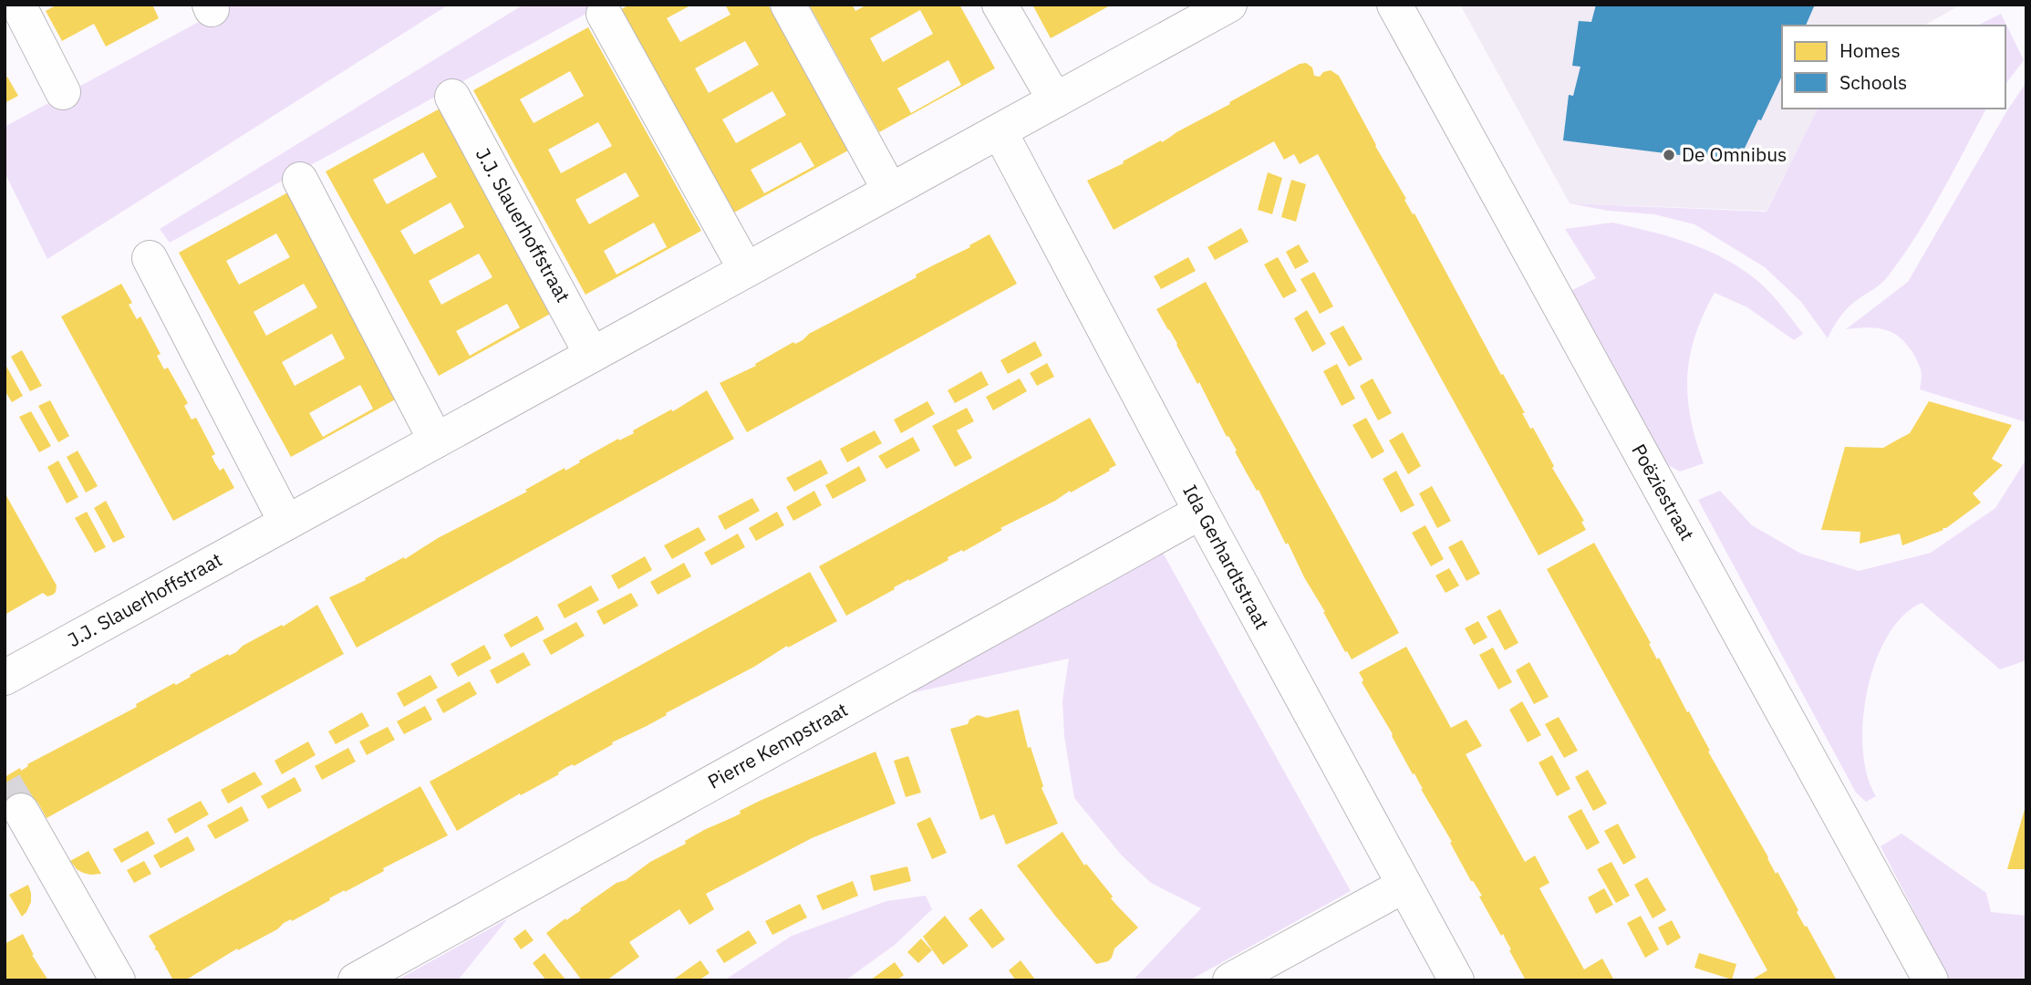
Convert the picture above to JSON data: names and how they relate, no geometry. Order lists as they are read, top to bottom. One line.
{"streets":{"street":["J.J. Slauerhoffstraat","Poëziestraat","Ida Gerhardtstraat","Pierre Kempstraat"]},"crossings":[["J.J. Slauerhoffstraat","Ida Gerhardtstraat"],["Ida Gerhardtstraat","Pierre Kempstraat"]],"places":["De Omnibus"],"legend":["Homes","Schools"]}
